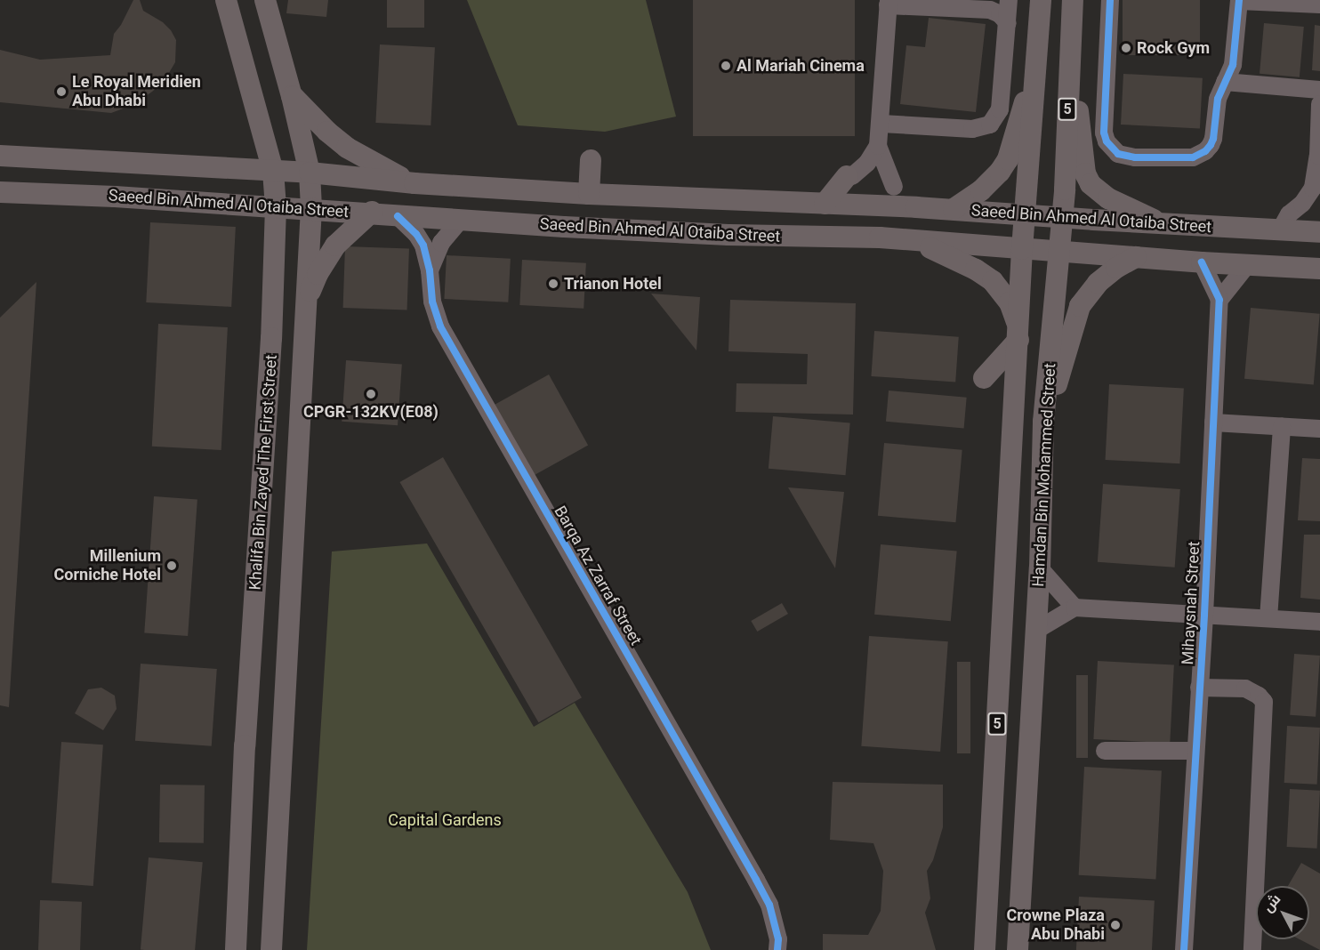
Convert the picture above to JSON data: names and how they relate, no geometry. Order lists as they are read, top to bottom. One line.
{"streets":{"main road":["5","Saeed Bin Ahmed Al Otaiba Street","Khalifa Bin Zayed The First Street","Hamdan Bin Mohammed Street"],"street":["Barqa Az Zarraf Street","Mihaysnah Street"]},"crossings":[["Saeed Bin Ahmed Al Otaiba Street","Khalifa Bin Zayed The First Street"],["Saeed Bin Ahmed Al Otaiba Street","Hamdan Bin Mohammed Street"],["Saeed Bin Ahmed Al Otaiba Street","Barqa Az Zarraf Street"],["Saeed Bin Ahmed Al Otaiba Street","Mihaysnah Street"]],"parks":["Capital Gardens"],"places":["Rock Gym","Al Mariah Cinema","Le Royal Meridien Abu Dhabi","Trianon Hotel","CPGR-132KV(E08)","Millenium Corniche Hotel","Crowne Plaza Abu Dhabi"],"north":"top left"}
